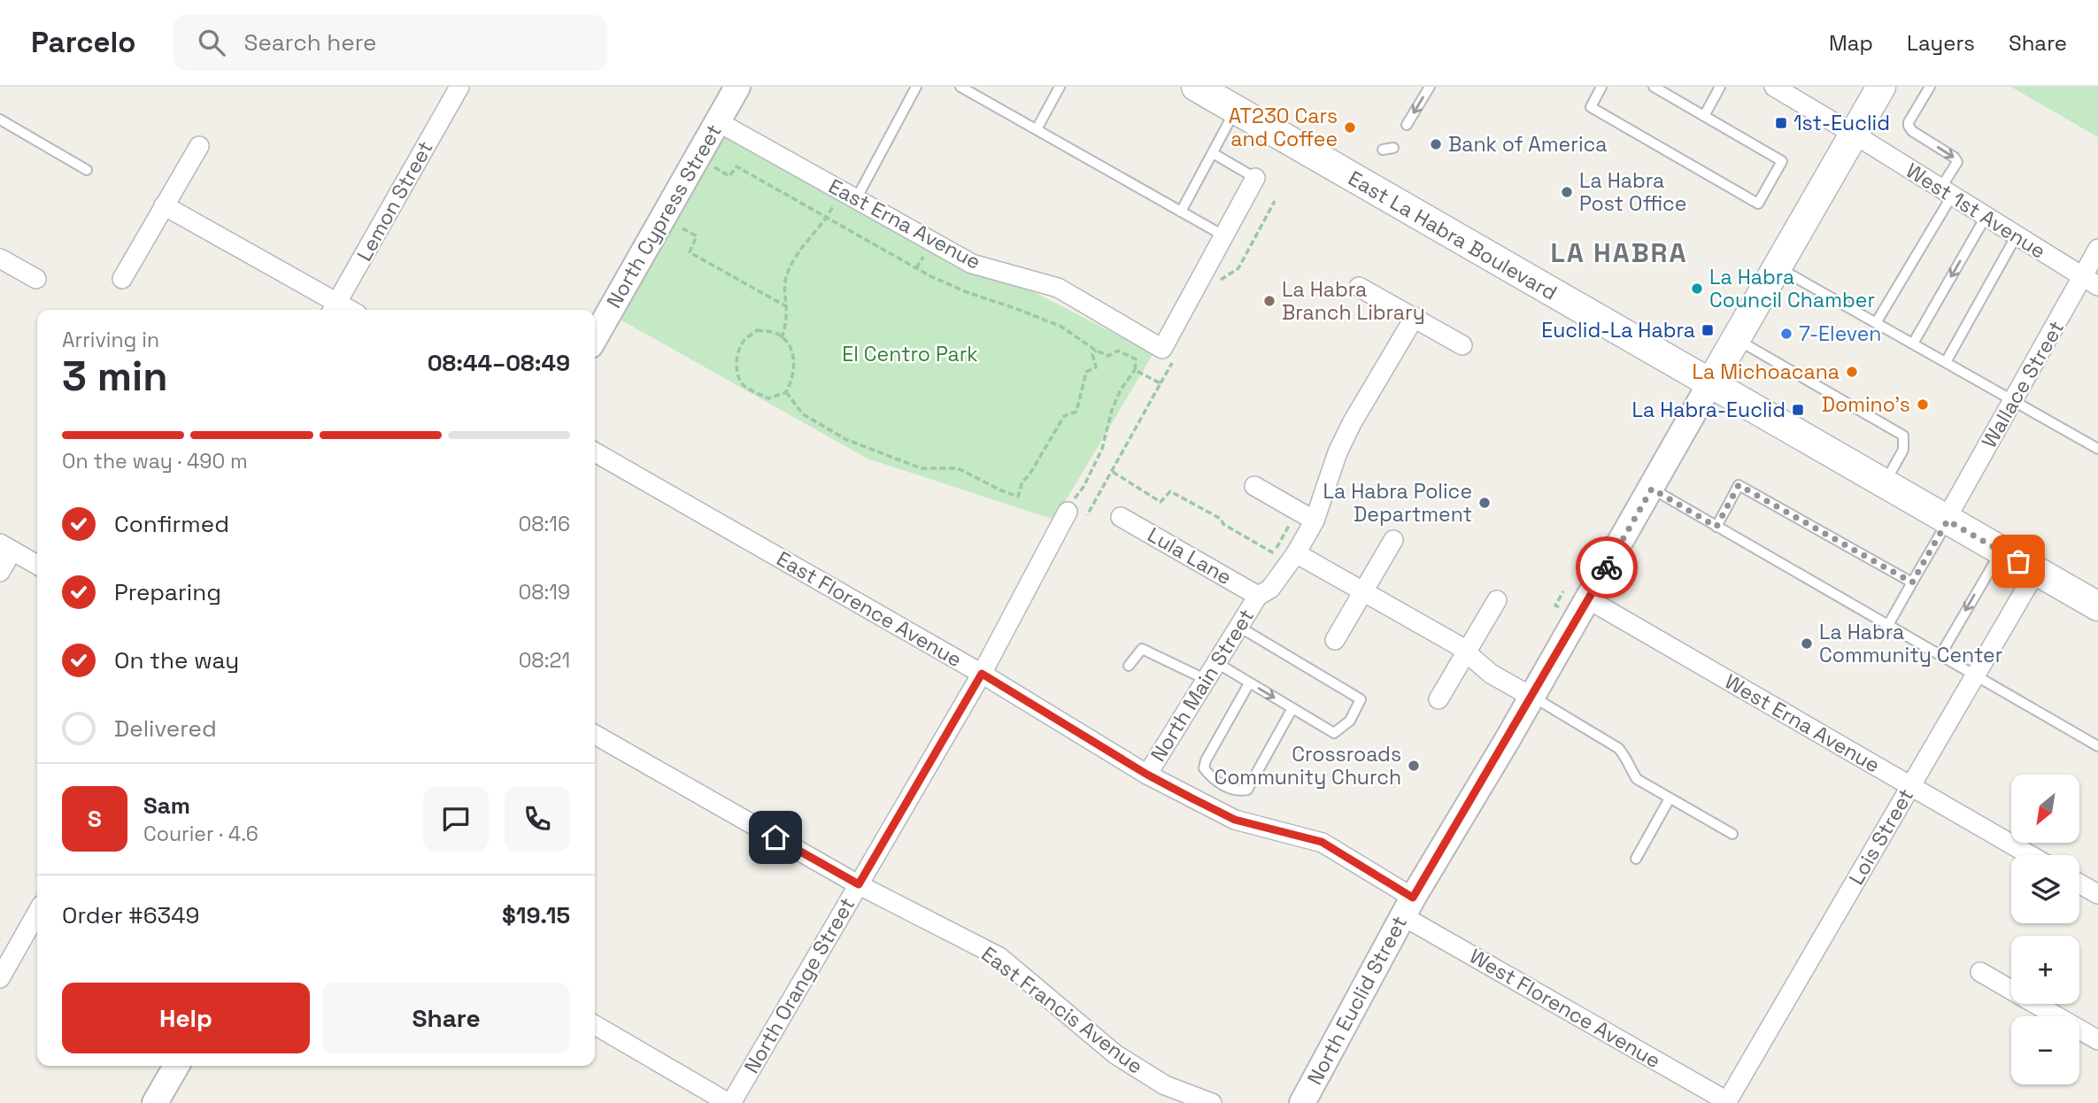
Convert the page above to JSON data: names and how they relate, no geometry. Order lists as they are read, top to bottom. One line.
{"streets":{"main road":["East La Habra Boulevard"],"street":["Lemon Street","West 1st Avenue","North Cypress Street","East Erna Avenue","Wallace Street","Lula Lane","East Florence Avenue","North Main Street","West Erna Avenue","Lois Street","North Orange Street","North Euclid Street","West Florence Avenue","East Francis Avenue"]},"crossings":[["West 1st Avenue","Wallace Street"],["North Cypress Street","East Erna Avenue"],["East La Habra Boulevard","Wallace Street"],["East La Habra Boulevard","Lois Street"],["East La Habra Boulevard","North Euclid Street"],["Lula Lane","North Main Street"],["East Florence Avenue","North Main Street"],["East Florence Avenue","North Orange Street"],["East Florence Avenue","North Euclid Street"],["East Florence Avenue","West Florence Avenue"],["West Erna Avenue","Lois Street"],["West Erna Avenue","North Euclid Street"],["Lois Street","West Florence Avenue"],["North Orange Street","East Francis Avenue"],["North Euclid Street","West Florence Avenue"]],"districts":["LA HABRA"],"parks":["El Centro Park"],"places":{"transit":["1st-Euclid","Euclid-La Habra","La Habra-Euclid"],"other":["AT230 Cars and Coffee","Bank of America","La Habra Post Office","La Habra Council Chamber","La Habra Branch Library","7-Eleven","La Michoacana","Domino's","La Habra Police Department","La Habra Community Center","Crossroads Community Church"]},"north":"bottom left","page":{"header":"Parcelo","search":"Search here","nav":["Map","Layers","Share"],"heading":["3 min","Arriving in","08:44–08:49"],"panel":["Sam","Courier · 4.6","Order #6349","$19.15"],"bar":"On the way · 490 m","list":[["Confirmed","08:16"],["Preparing","08:19"],["On the way","08:21"],"Delivered"],"map_buttons":["+","−"],"round":"S","buttons":["Help","Share"]}}
